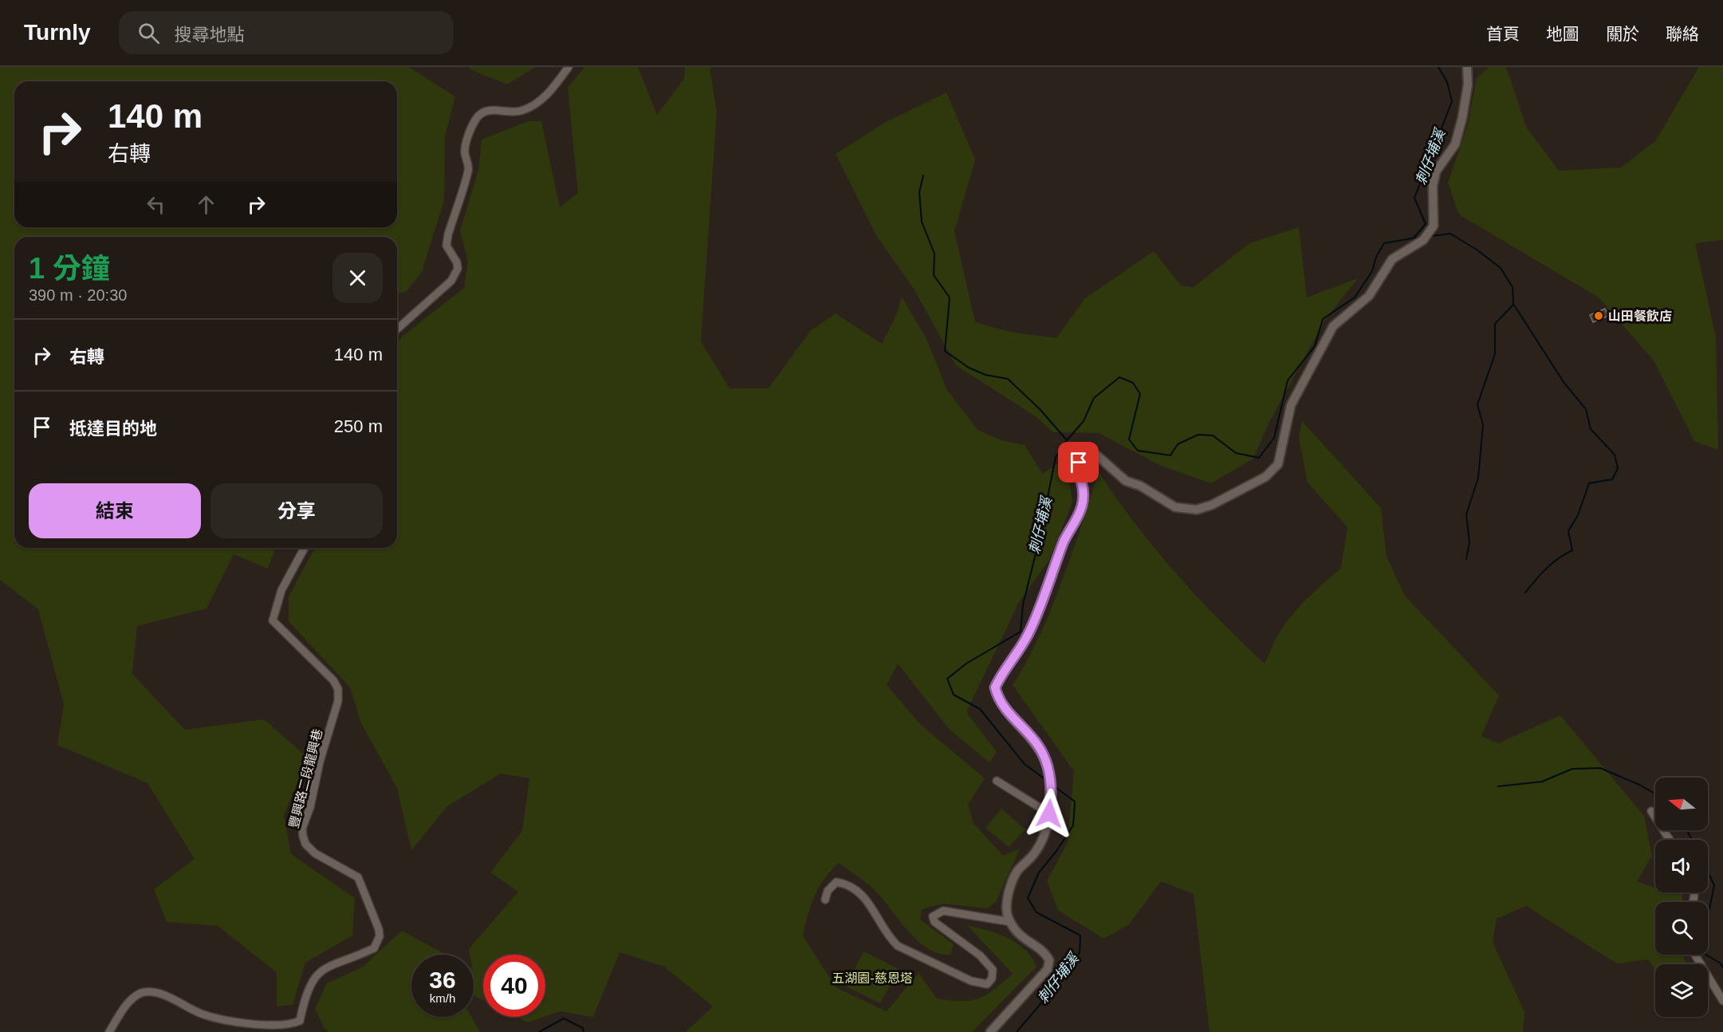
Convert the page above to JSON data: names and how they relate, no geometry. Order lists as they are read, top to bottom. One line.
{"streets":{"street":["豐興路二段龍興巷"]},"water":["刺仔埔溪"],"parks":["五湖園-慈恩塔"],"places":["山田餐飲店"],"north":"left","page":{"header":"Turnly","search":"搜尋地點","nav":["首頁","地圖","關於","聯絡"],"turn":["140 m","右轉"],"heading":["1 分鐘","390 m · 20:30"],"list":[{"name":"右轉","value":"140 m"},{"name":"抵達目的地","value":"250 m"}],"buttons":["結束","分享"],"speed":"36 km/h","limit":"40"}}
